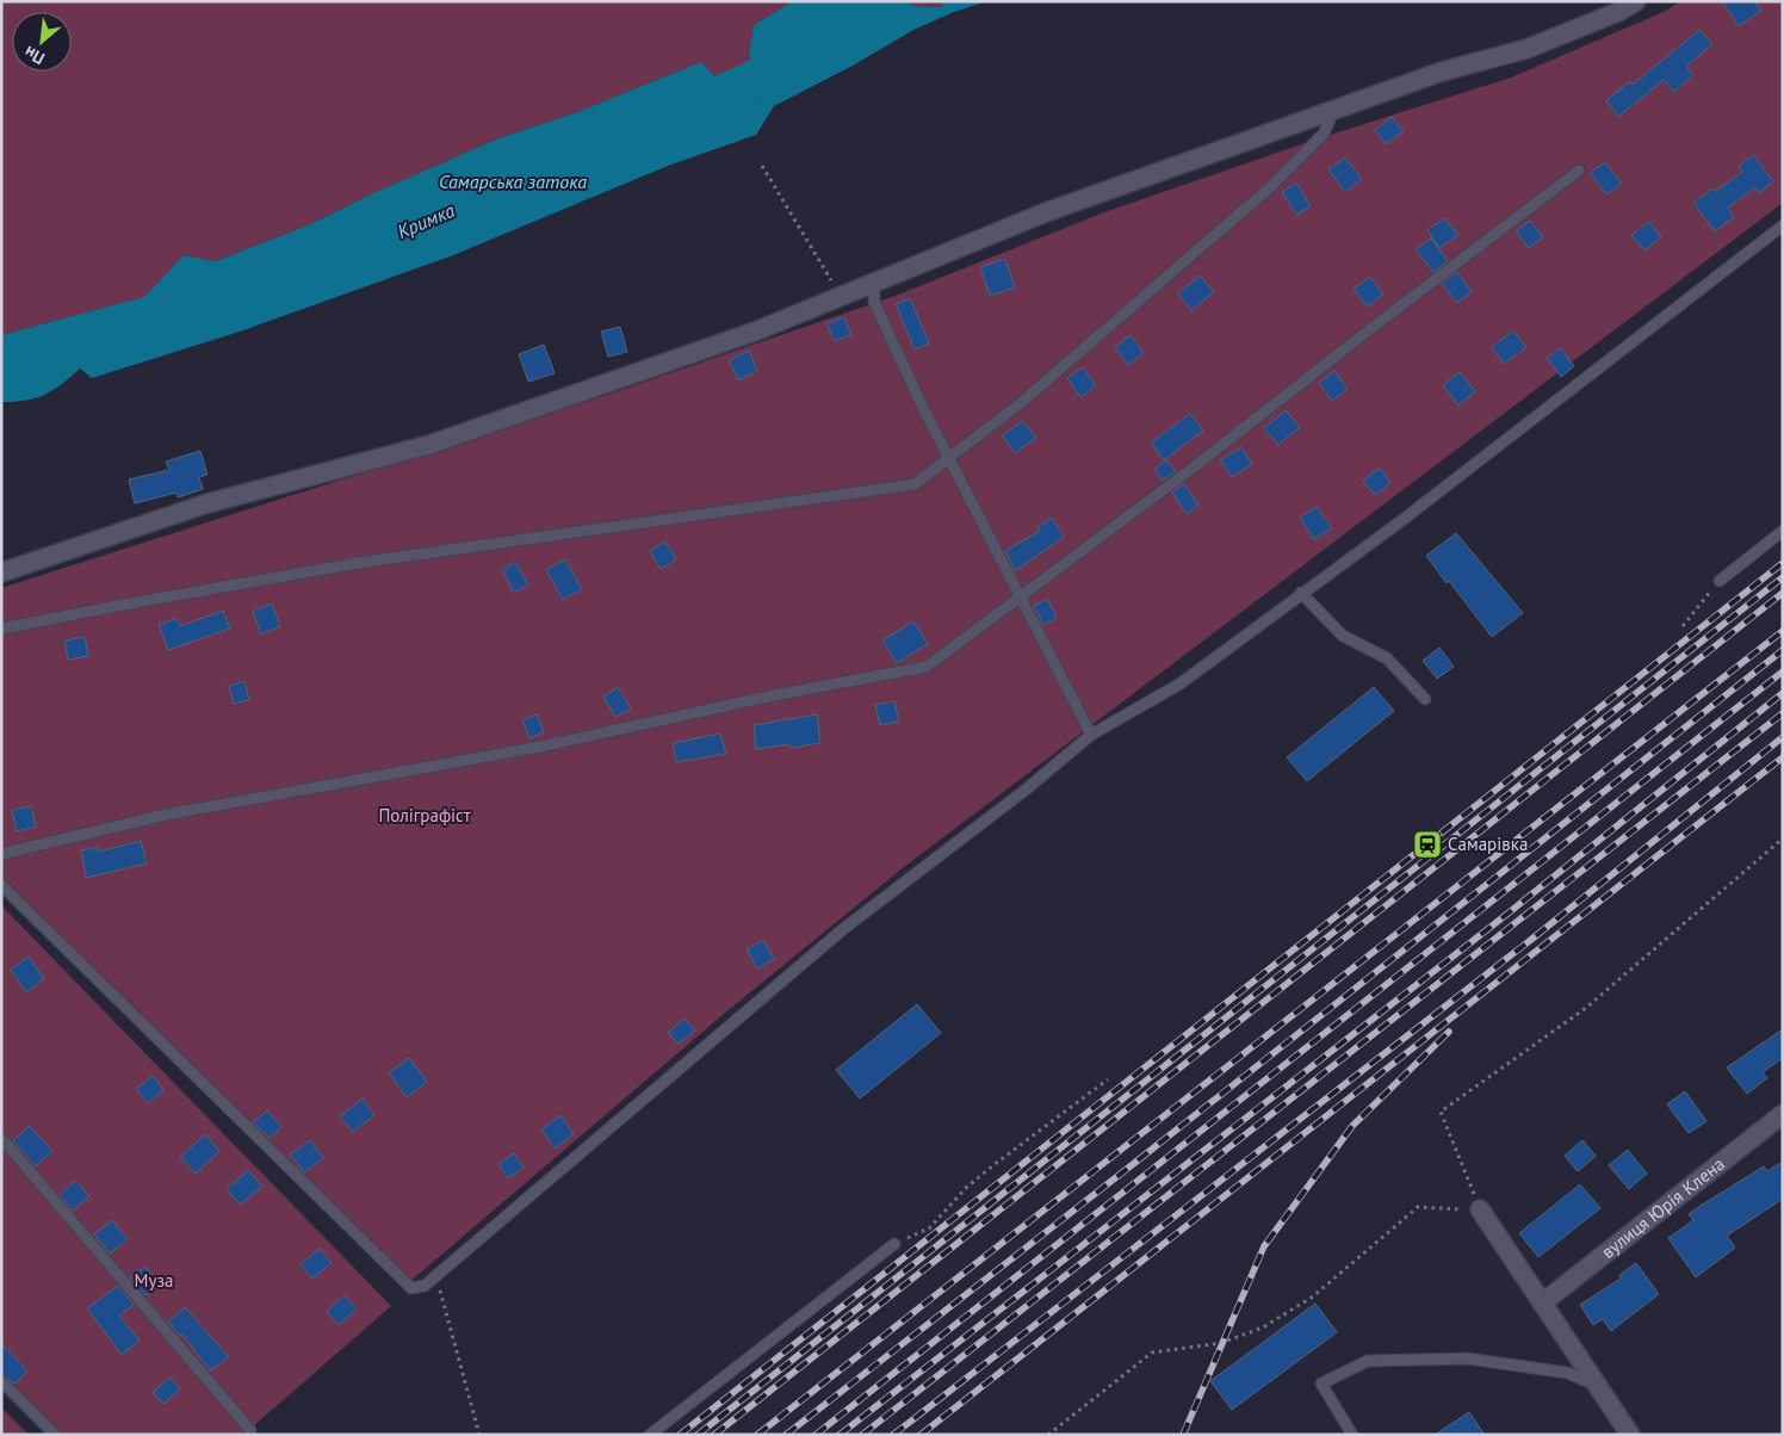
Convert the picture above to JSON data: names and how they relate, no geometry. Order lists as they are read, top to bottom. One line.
{"streets":{"street":["вулиця Юрія Клена"]},"water":["Самарська затока","Кримка"],"parks":["Поліграфіст","Муза"],"places":{"station":["Самарівка"]},"north":"bottom left"}
